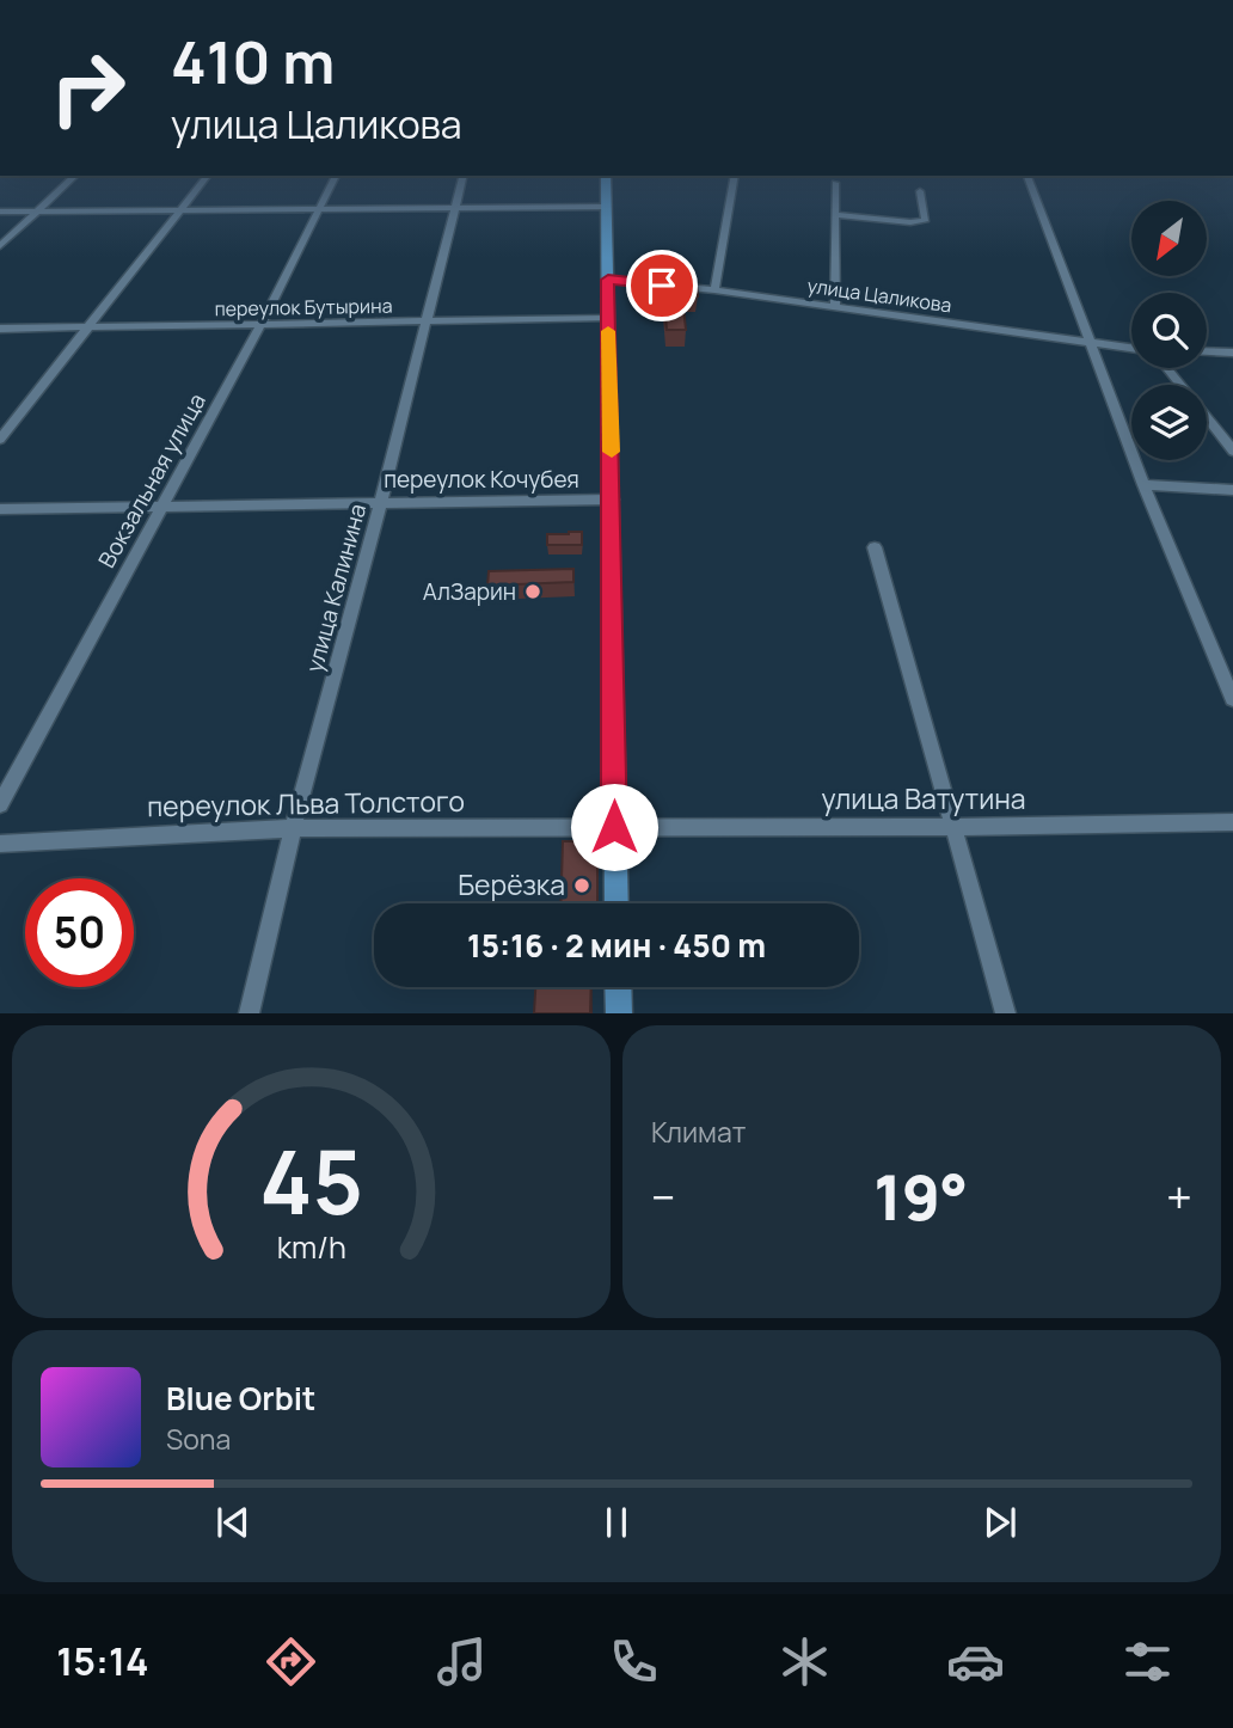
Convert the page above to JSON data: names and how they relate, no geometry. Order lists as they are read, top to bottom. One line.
{"streets":{"street":["улица Цаликова","переулок Бутырина","переулок Кочубея","Вокзальная улица","улица Калинина","улица Ватутина","переулок Льва Толстого"]},"crossings":[["переулок Бутырина","Вокзальная улица"],["переулок Бутырина","улица Калинина"],["переулок Кочубея","Вокзальная улица"],["переулок Кочубея","улица Калинина"],["улица Калинина","переулок Льва Толстого"],["улица Ватутина","переулок Льва Толстого"]],"places":["АлЗарин","Берёзка"],"north":"bottom left","page":{"turn":["410 m","улица Цаликова"],"limit":"50","trip":"15:16 · 2 мин · 450 m","tile":"Климат","heat":["−","19°","+"],"song":["Blue Orbit","Sona"],"tabs":"15:14","gauge":["45","km/h"]}}
